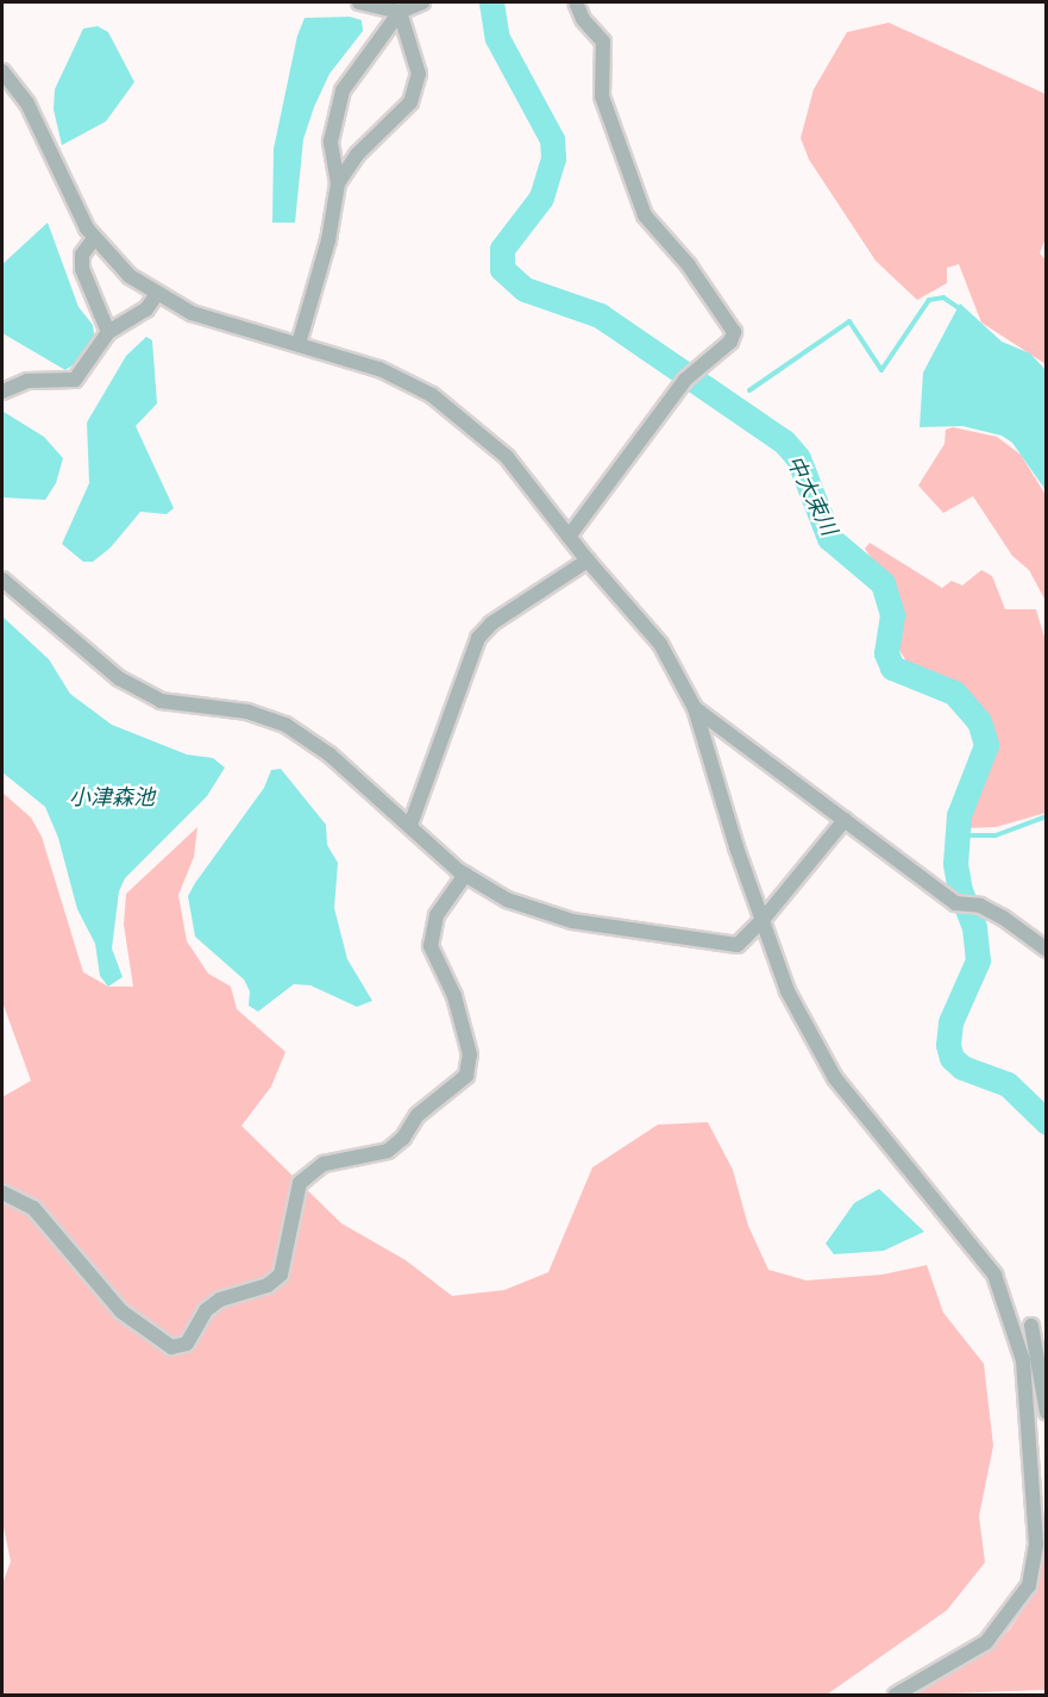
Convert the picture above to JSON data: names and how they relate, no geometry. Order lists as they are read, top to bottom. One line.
{"water":["中大束川","小津森池"]}
